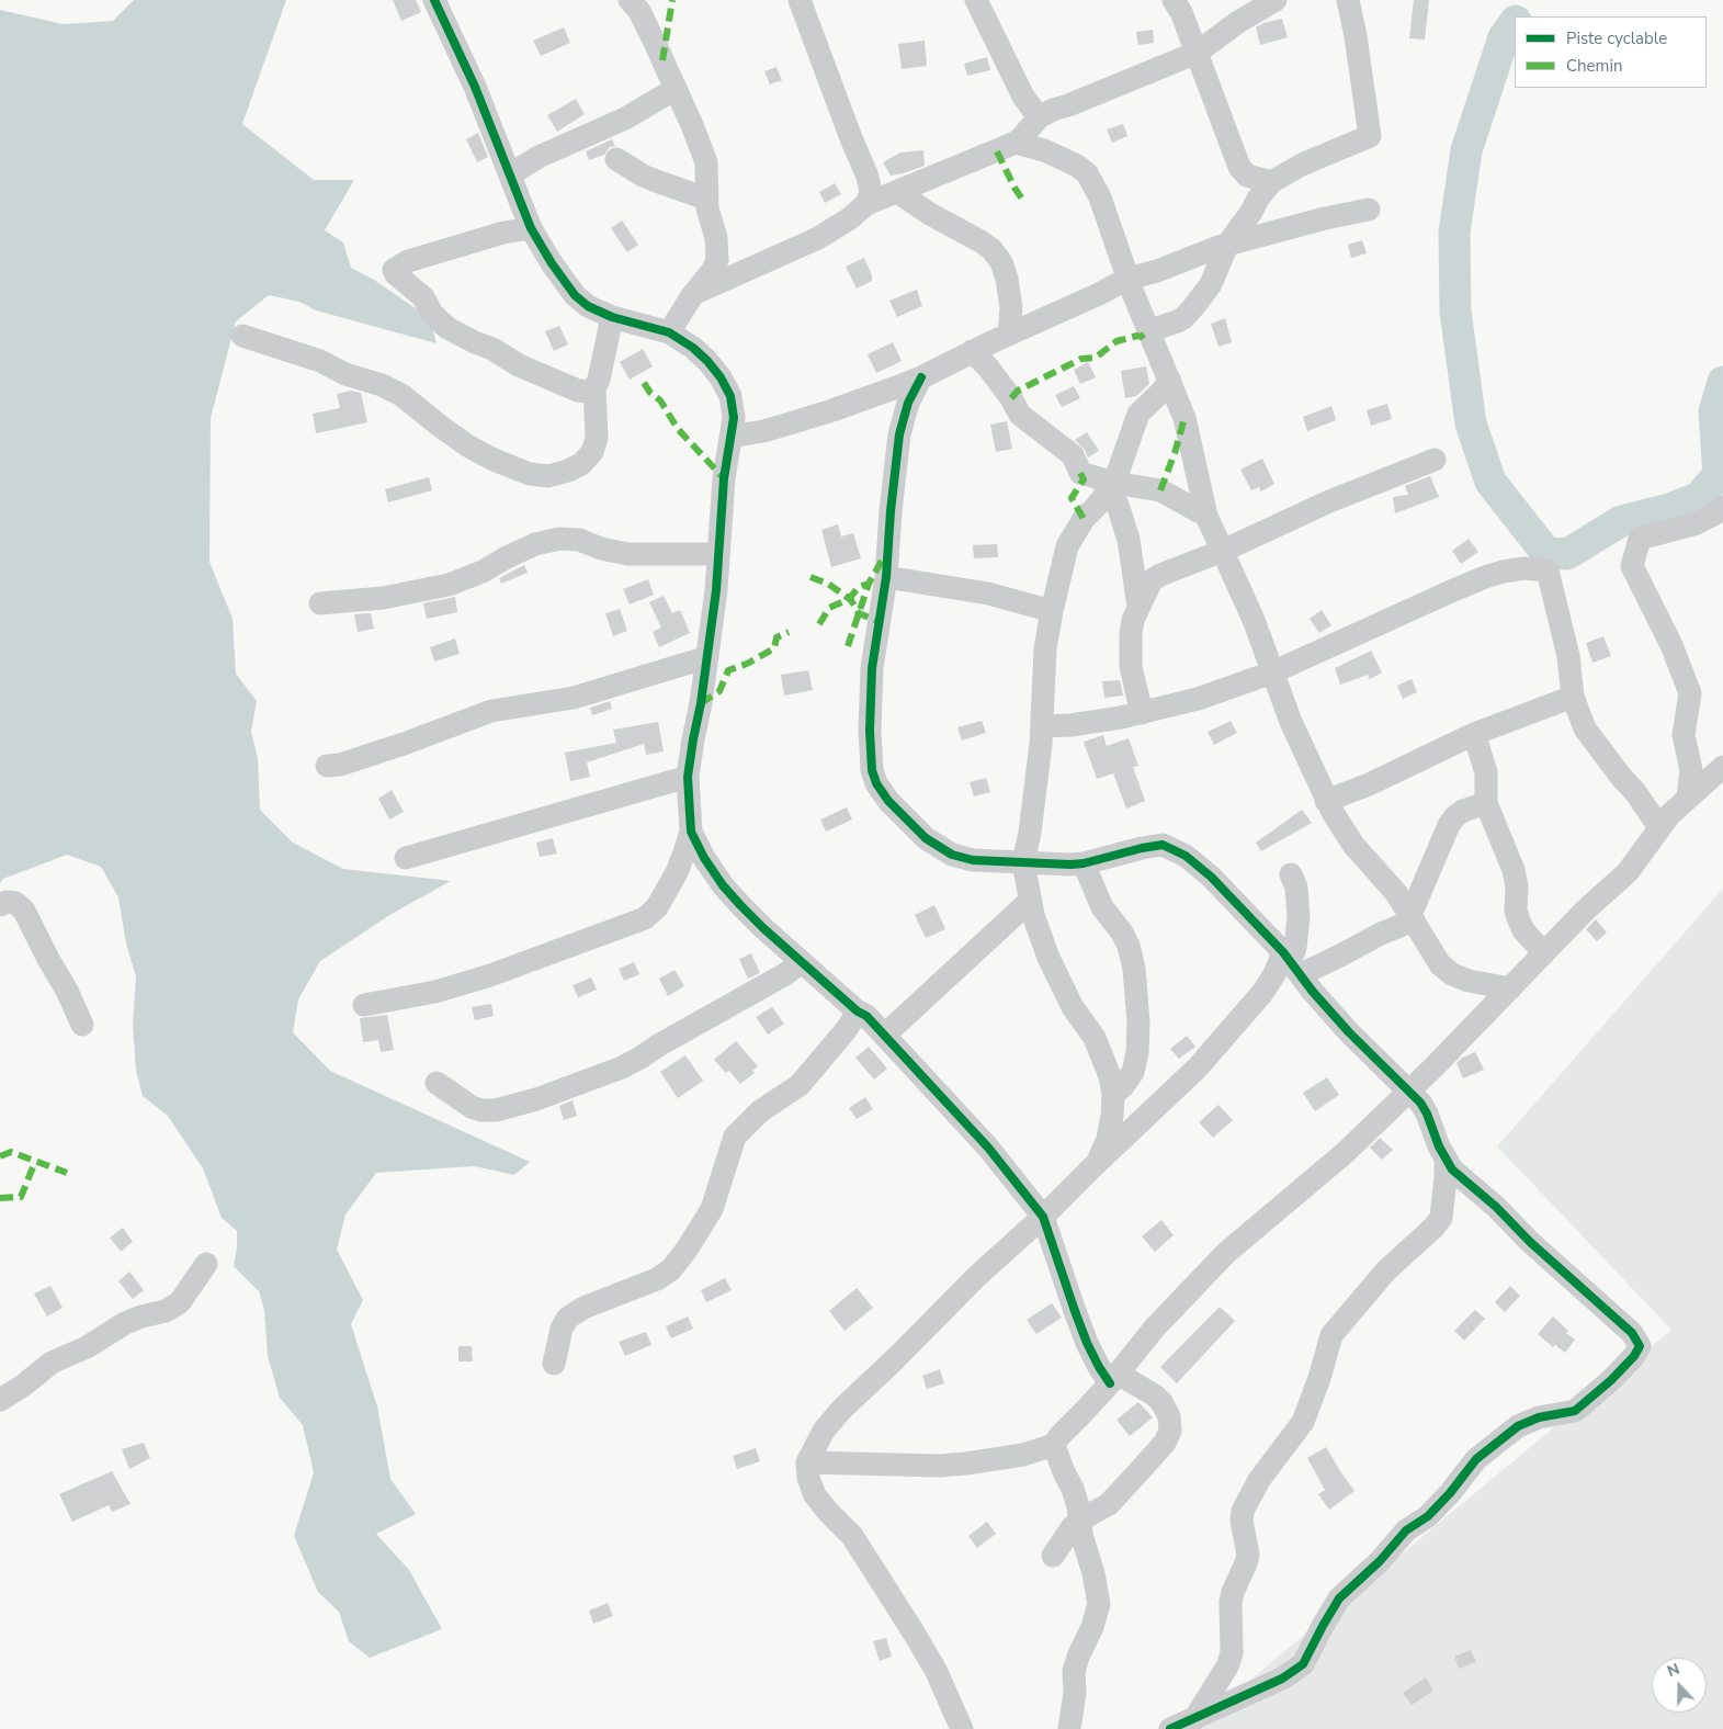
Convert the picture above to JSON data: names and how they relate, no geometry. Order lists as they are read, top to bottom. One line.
{"legend":["Piste cyclable","Chemin"],"north":"top"}
